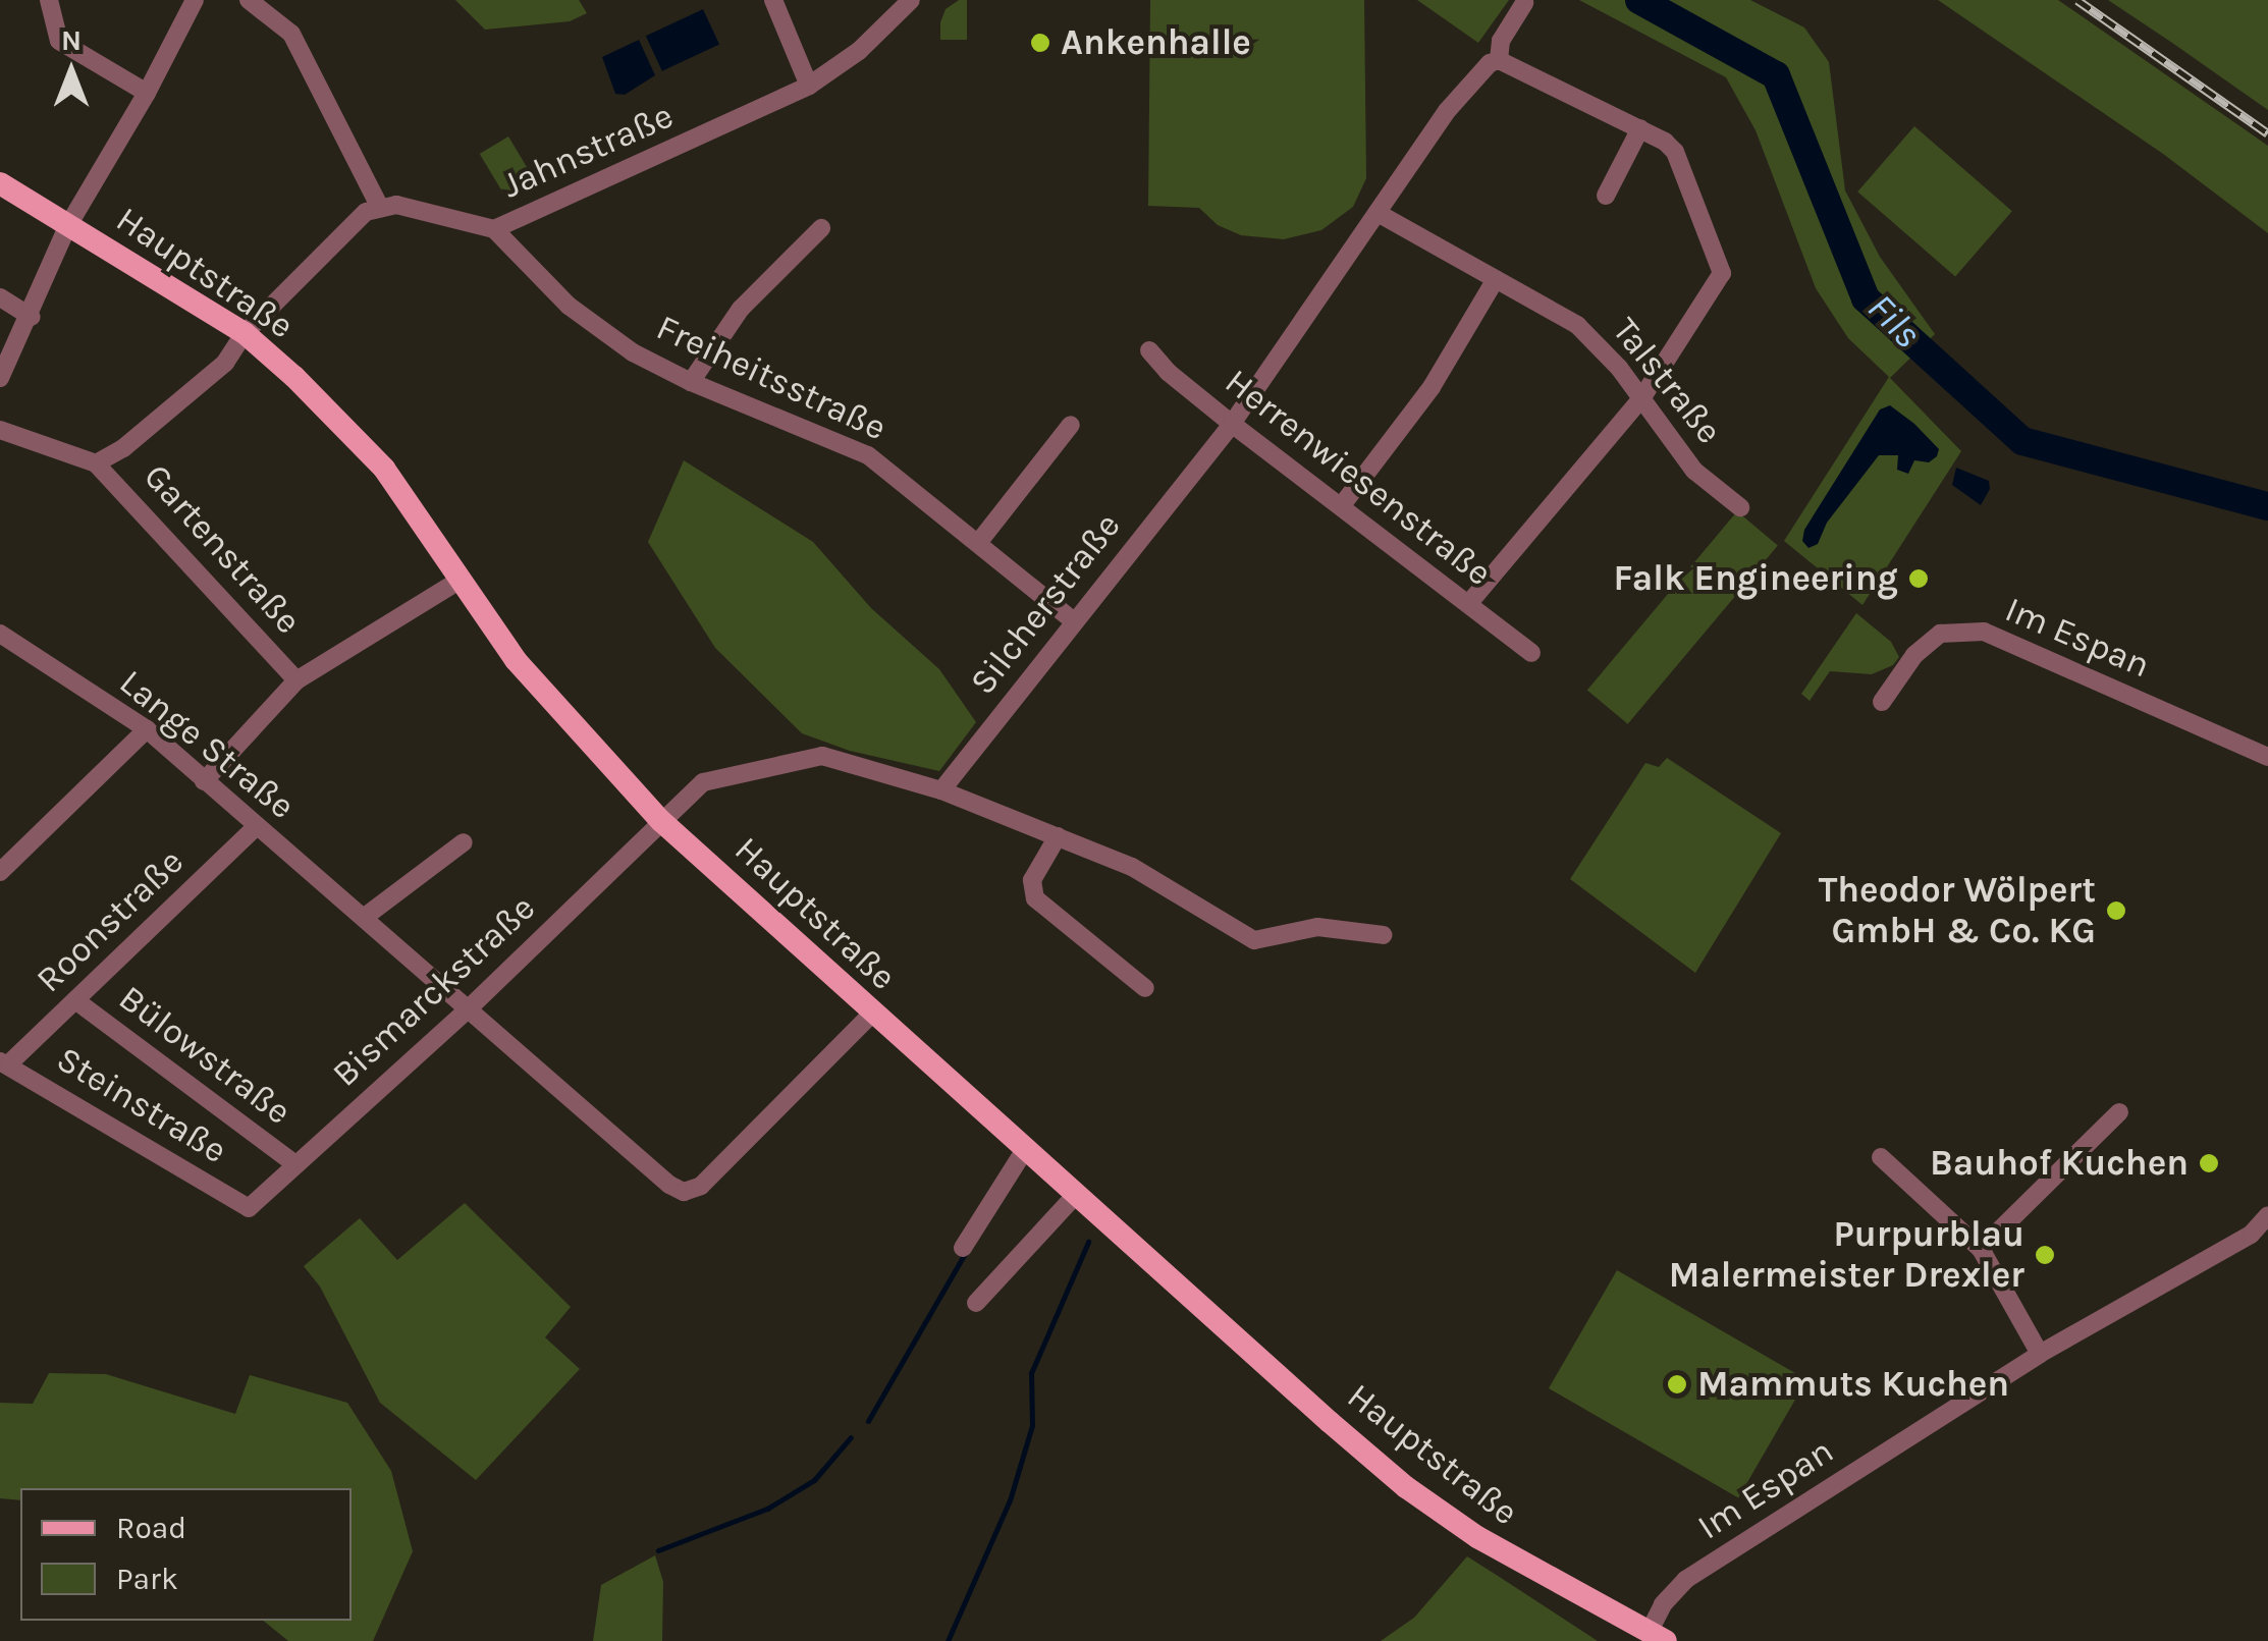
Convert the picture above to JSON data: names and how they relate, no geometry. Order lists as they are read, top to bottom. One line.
{"streets":{"main road":["Hauptstraße"],"street":["Jahnstraße","Freiheitsstraße","Talstraße","Herrenwiesenstraße","Gartenstraße","Silcherstraße","Im Espan","Lange Straße","Roonstraße","Bismarckstraße","Bülowstraße","Steinstraße"]},"crossings":[["Jahnstraße","Freiheitsstraße"],["Hauptstraße","Im Espan"],["Hauptstraße","Lange Straße"],["Hauptstraße","Bismarckstraße"],["Freiheitsstraße","Silcherstraße"],["Talstraße","Silcherstraße"],["Herrenwiesenstraße","Silcherstraße"],["Lange Straße","Roonstraße"],["Lange Straße","Bismarckstraße"],["Roonstraße","Bülowstraße"],["Roonstraße","Steinstraße"],["Bismarckstraße","Bülowstraße"],["Bismarckstraße","Steinstraße"]],"water":["Fils"],"places":["Ankenhalle","Falk Engineering","Theodor Wölpert GmbH & Co. KG","Bauhof Kuchen","Purpurblau Malermeister Drexler","Mammuts Kuchen"],"legend":["Road","Park"],"north":"top"}
